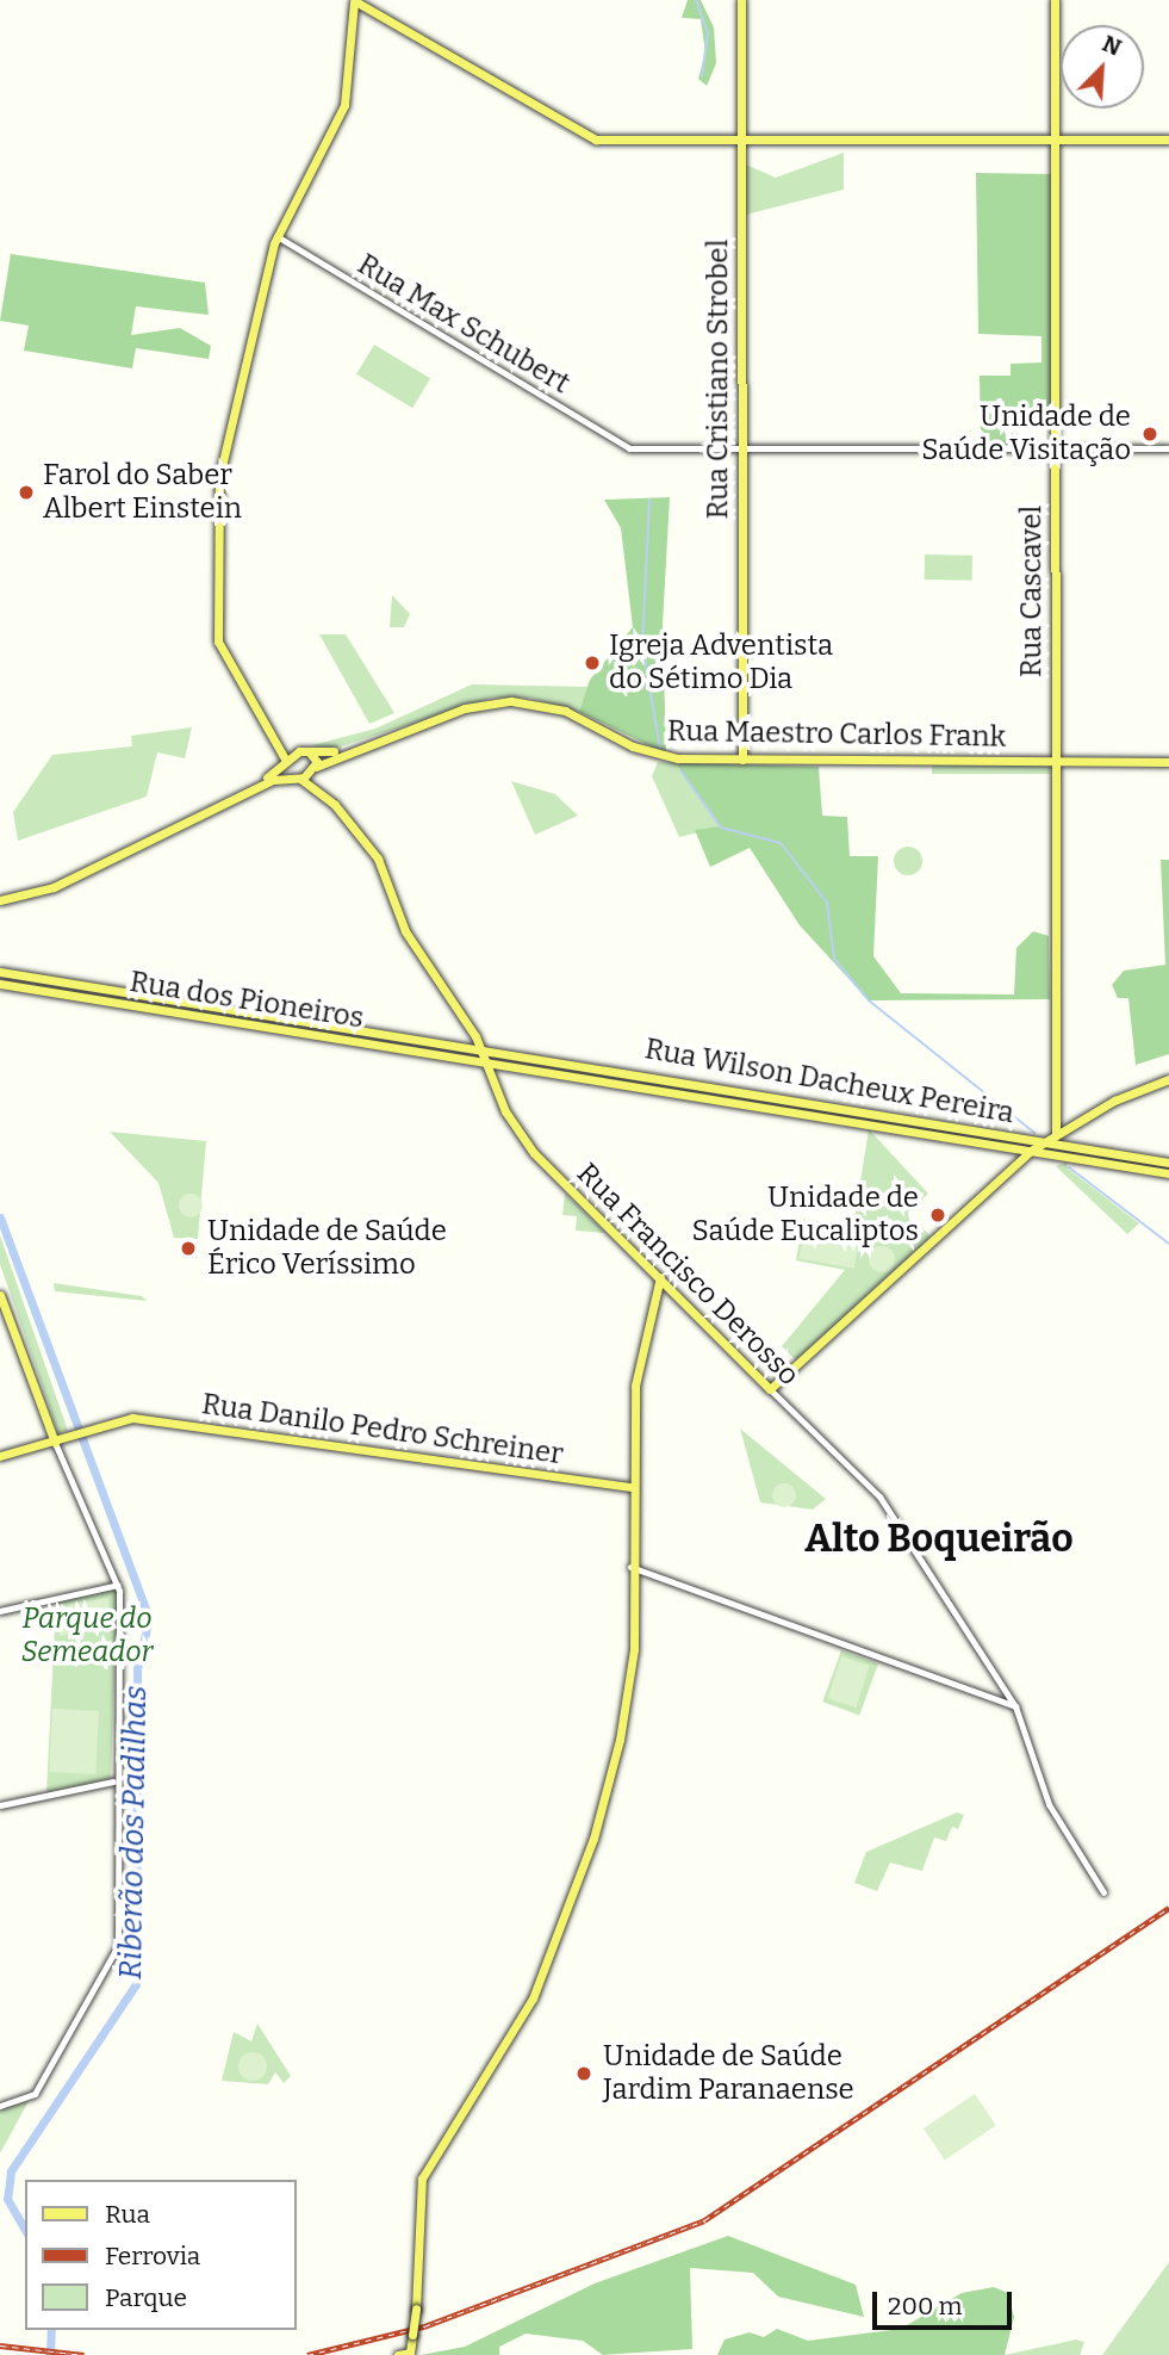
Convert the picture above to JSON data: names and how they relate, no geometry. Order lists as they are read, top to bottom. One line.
{"streets":{"main road":["Rua Cristiano Strobel","Rua Cascavel","Rua Maestro Carlos Frank","Rua dos Pioneiros","Rua Wilson Dacheux Pereira","Rua Francisco Derosso","Rua Danilo Pedro Schreiner"],"street":["Rua Max Schubert"]},"crossings":[["Rua Max Schubert","Rua Cristiano Strobel"],["Rua Cristiano Strobel","Rua Maestro Carlos Frank"],["Rua Cascavel","Rua Maestro Carlos Frank"],["Rua Cascavel","Rua Wilson Dacheux Pereira"],["Rua Maestro Carlos Frank","Rua Francisco Derosso"],["Rua dos Pioneiros","Rua Wilson Dacheux Pereira"],["Rua dos Pioneiros","Rua Francisco Derosso"],["Rua Wilson Dacheux Pereira","Rua Francisco Derosso"]],"districts":["Alto Boqueirão"],"water":["Riberão dos Padilhas"],"parks":["Parque do Semeador"],"places":["Unidade de Saúde Visitação","Farol do Saber Albert Einstein","Igreja Adventista do Sétimo Dia","Unidade de Saúde Eucaliptos","Unidade de Saúde Érico Veríssimo","Unidade de Saúde Jardim Paranaense"],"legend":["Rua","Ferrovia","Parque"],"scale_bar":"200 m","north":"top right"}
